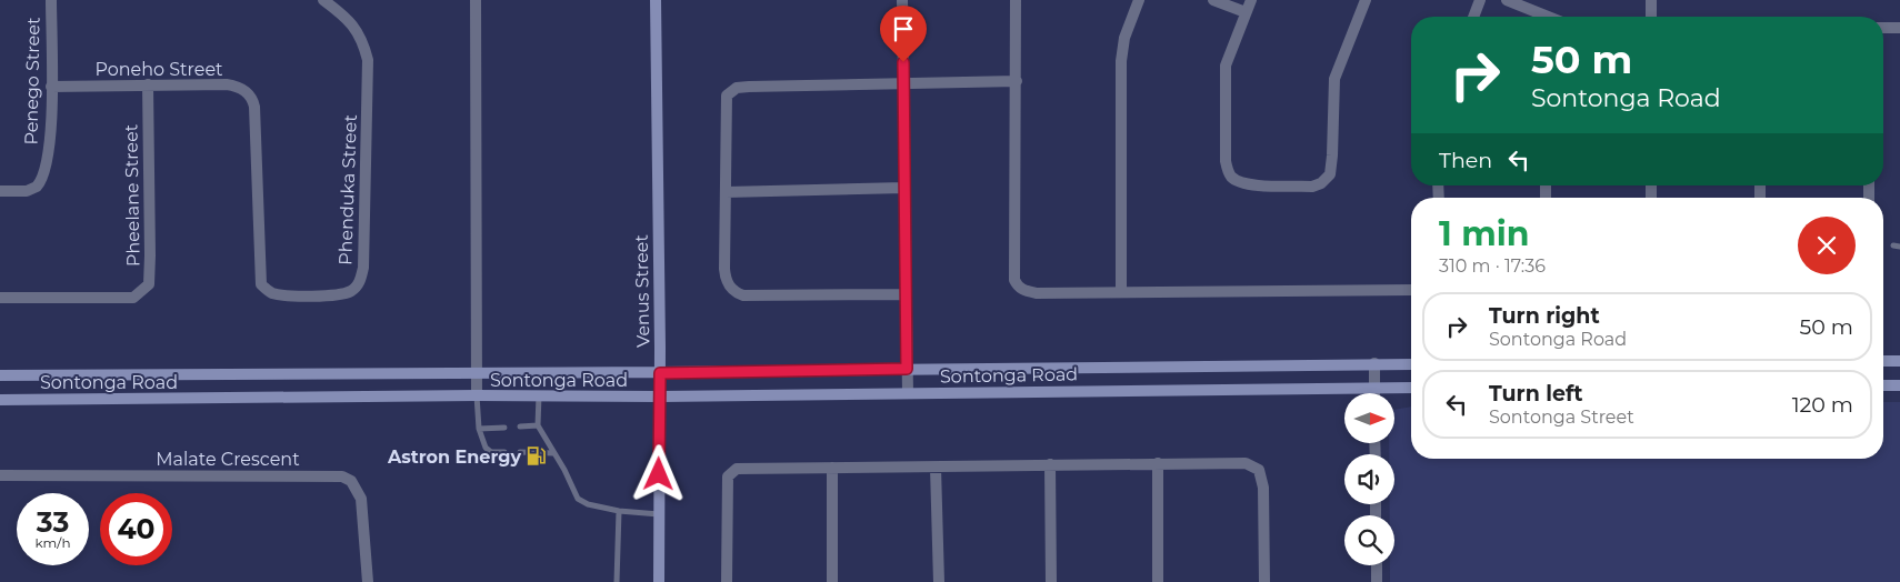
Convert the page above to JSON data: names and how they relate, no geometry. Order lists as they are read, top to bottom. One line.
{"streets":{"main road":["Venus Street","Sontonga Road"],"street":["Poneho Street","Penego Street","Phenduka Street","Pheelane Street","Malate Crescent"]},"crossings":[["Poneho Street","Penego Street"],["Poneho Street","Phenduka Street"],["Poneho Street","Pheelane Street"],["Venus Street","Sontonga Road"]],"places":{"fuel station":["Astron Energy"]},"north":"right","page":{"turn":["50 m","Sontonga Road"],"then":"Then","heading":["1 min","310 m · 17:36"],"list":[{"name":"Turn right","note":"Sontonga Road","value":"50 m"},{"name":"Turn left","note":"Sontonga Street","value":"120 m"}],"speed":"33 km/h","limit":"40"}}
